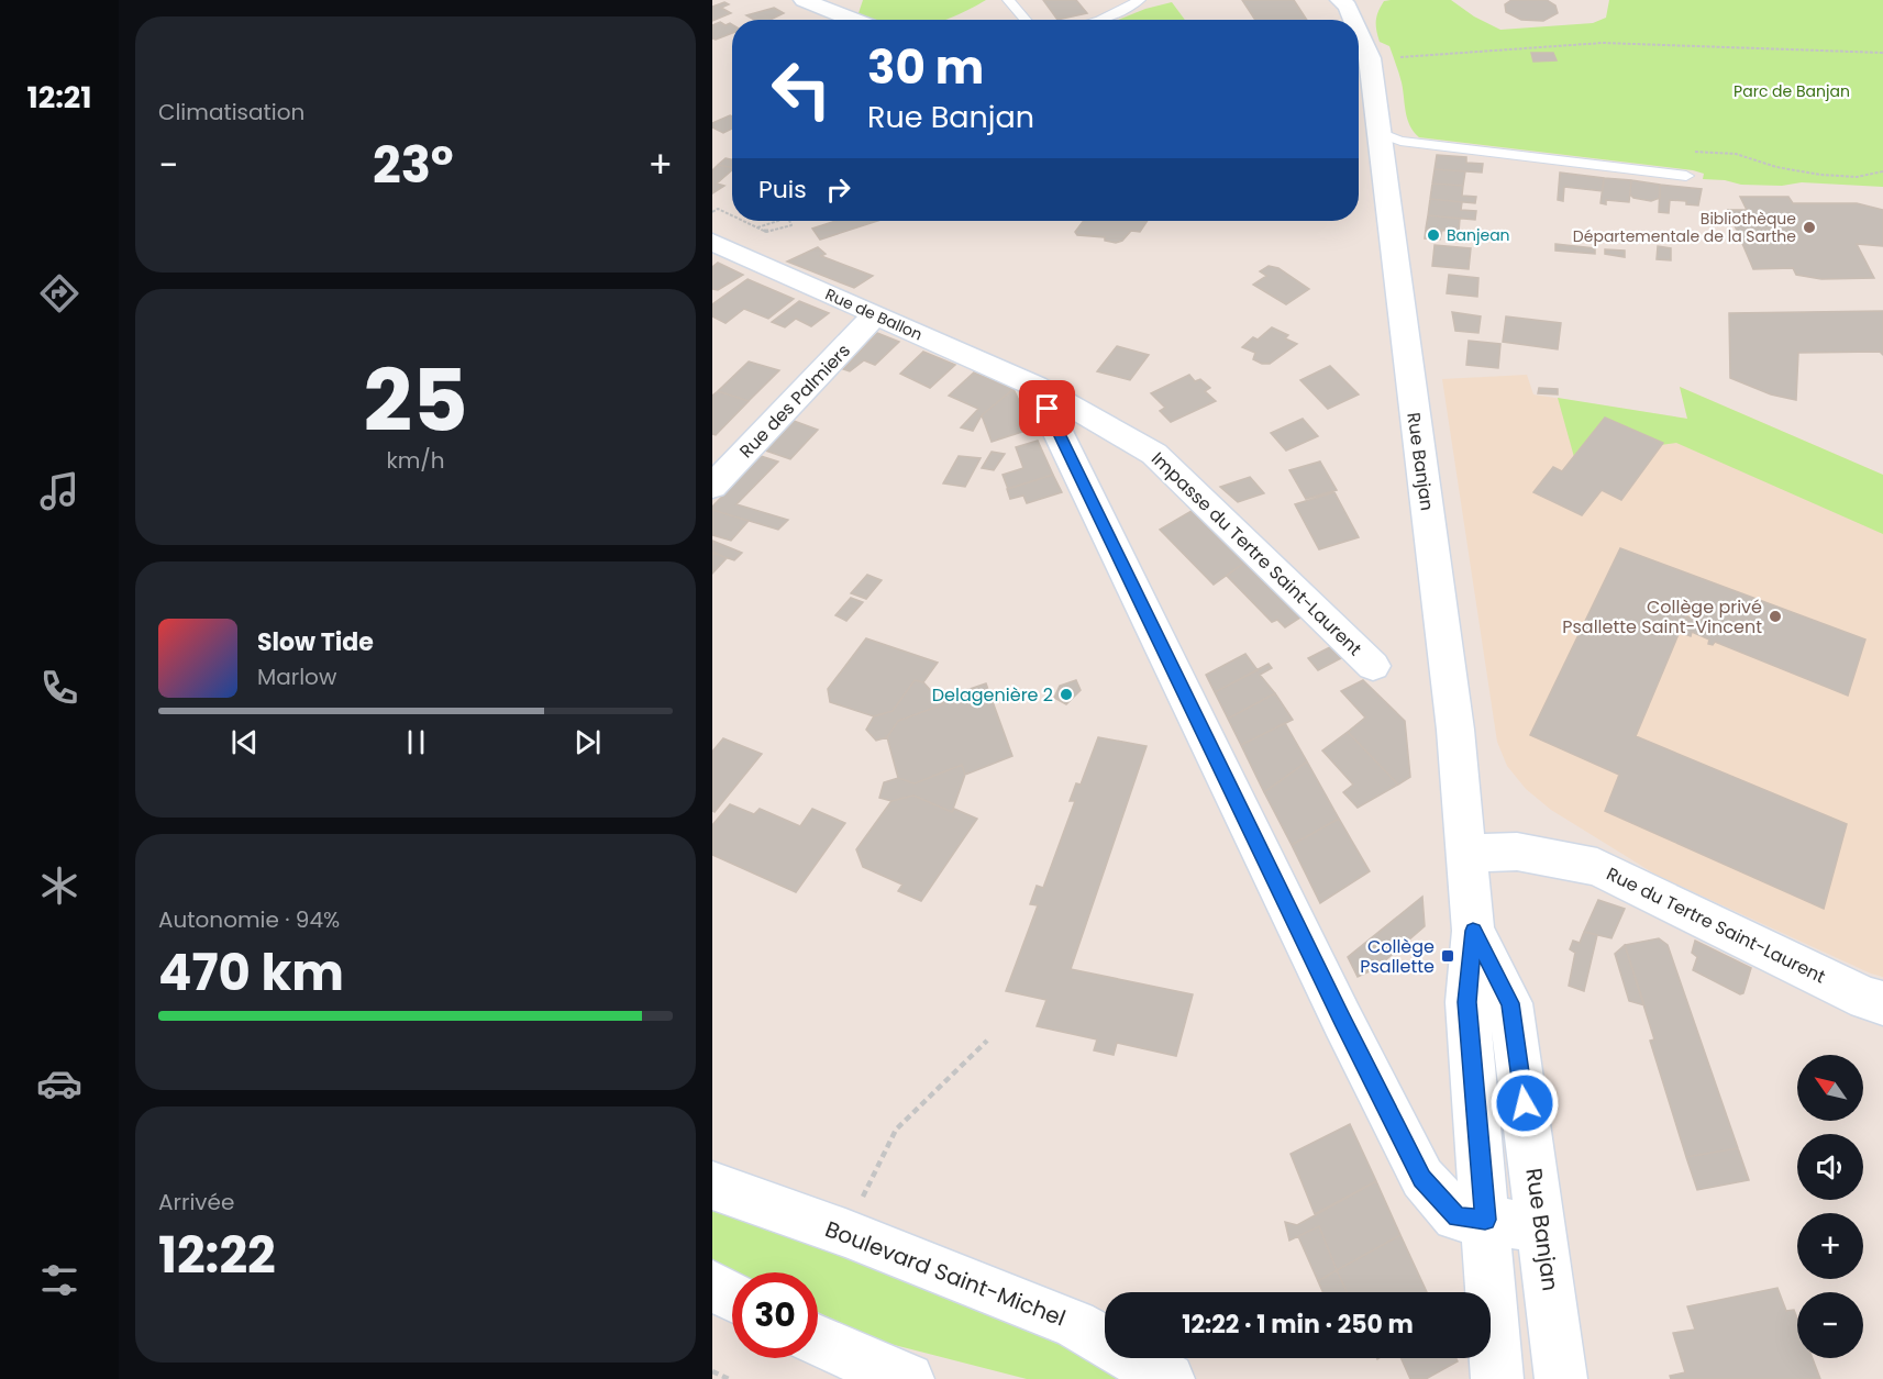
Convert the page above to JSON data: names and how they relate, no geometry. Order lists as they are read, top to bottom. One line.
{"streets":{"street":["Rue de Ballon","Rue des Palmiers","Rue Banjan","Impasse du Tertre Saint-Laurent","Rue du Tertre Saint-Laurent","Boulevard Saint-Michel"]},"crossings":[["Rue de Ballon","Rue des Palmiers"],["Rue de Ballon","Impasse du Tertre Saint-Laurent"],["Rue Banjan","Rue du Tertre Saint-Laurent"]],"parks":["Parc de Banjan"],"places":{"other":["Bibliothèque Départementale de la Sarthe","Banjean","Collège privé Psallette Saint-Vincent","Delagenière 2"],"transit":["Collège Psallette"]},"north":"top left","page":{"tabs":"12:21","tile":["Climatisation",["25","km/h"],["Autonomie · 94%","470 km"],["Arrivée","12:22"]],"turn":["30 m","Rue Banjan"],"heat":["−","23°","+"],"then":"Puis","song":["Slow Tide","Marlow"],"map_buttons":["+","−"],"limit":"30","trip":"12:22 · 1 min · 250 m"}}
